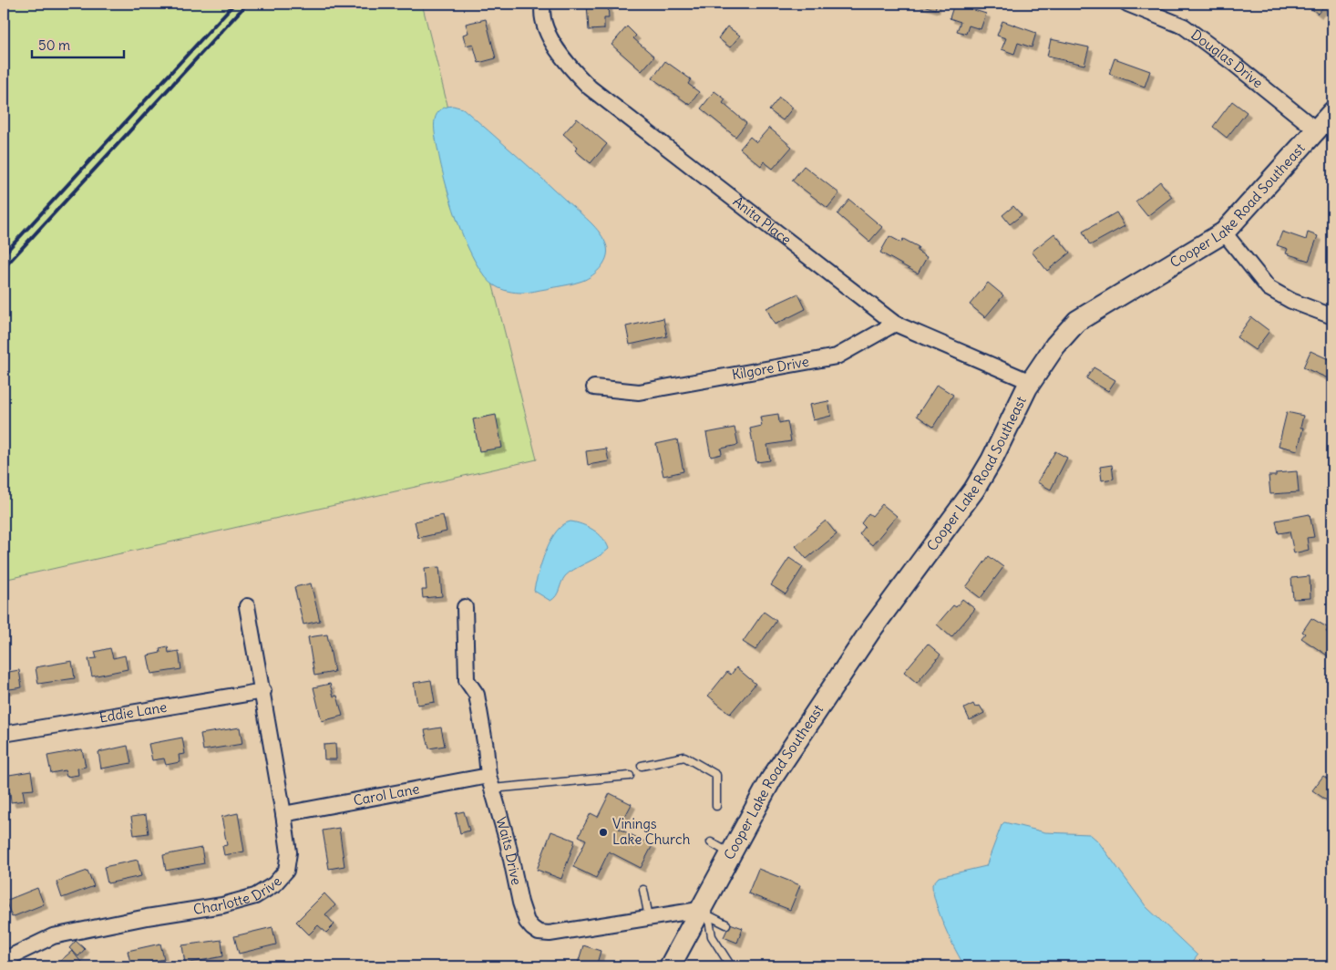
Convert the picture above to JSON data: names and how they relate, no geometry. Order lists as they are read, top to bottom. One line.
{"streets":{"street":["Douglas Drive","Cooper Lake Road Southeast","Anita Place","Kilgore Drive","Eddie Lane","Carol Lane","Waits Drive","Charlotte Drive"]},"crossings":[["Douglas Drive","Cooper Lake Road Southeast"],["Cooper Lake Road Southeast","Anita Place"],["Cooper Lake Road Southeast","Waits Drive"],["Anita Place","Kilgore Drive"],["Eddie Lane","Charlotte Drive"],["Carol Lane","Waits Drive"],["Carol Lane","Charlotte Drive"]],"places":["Vinings Lake Church"],"scale_bar":"50 m"}
